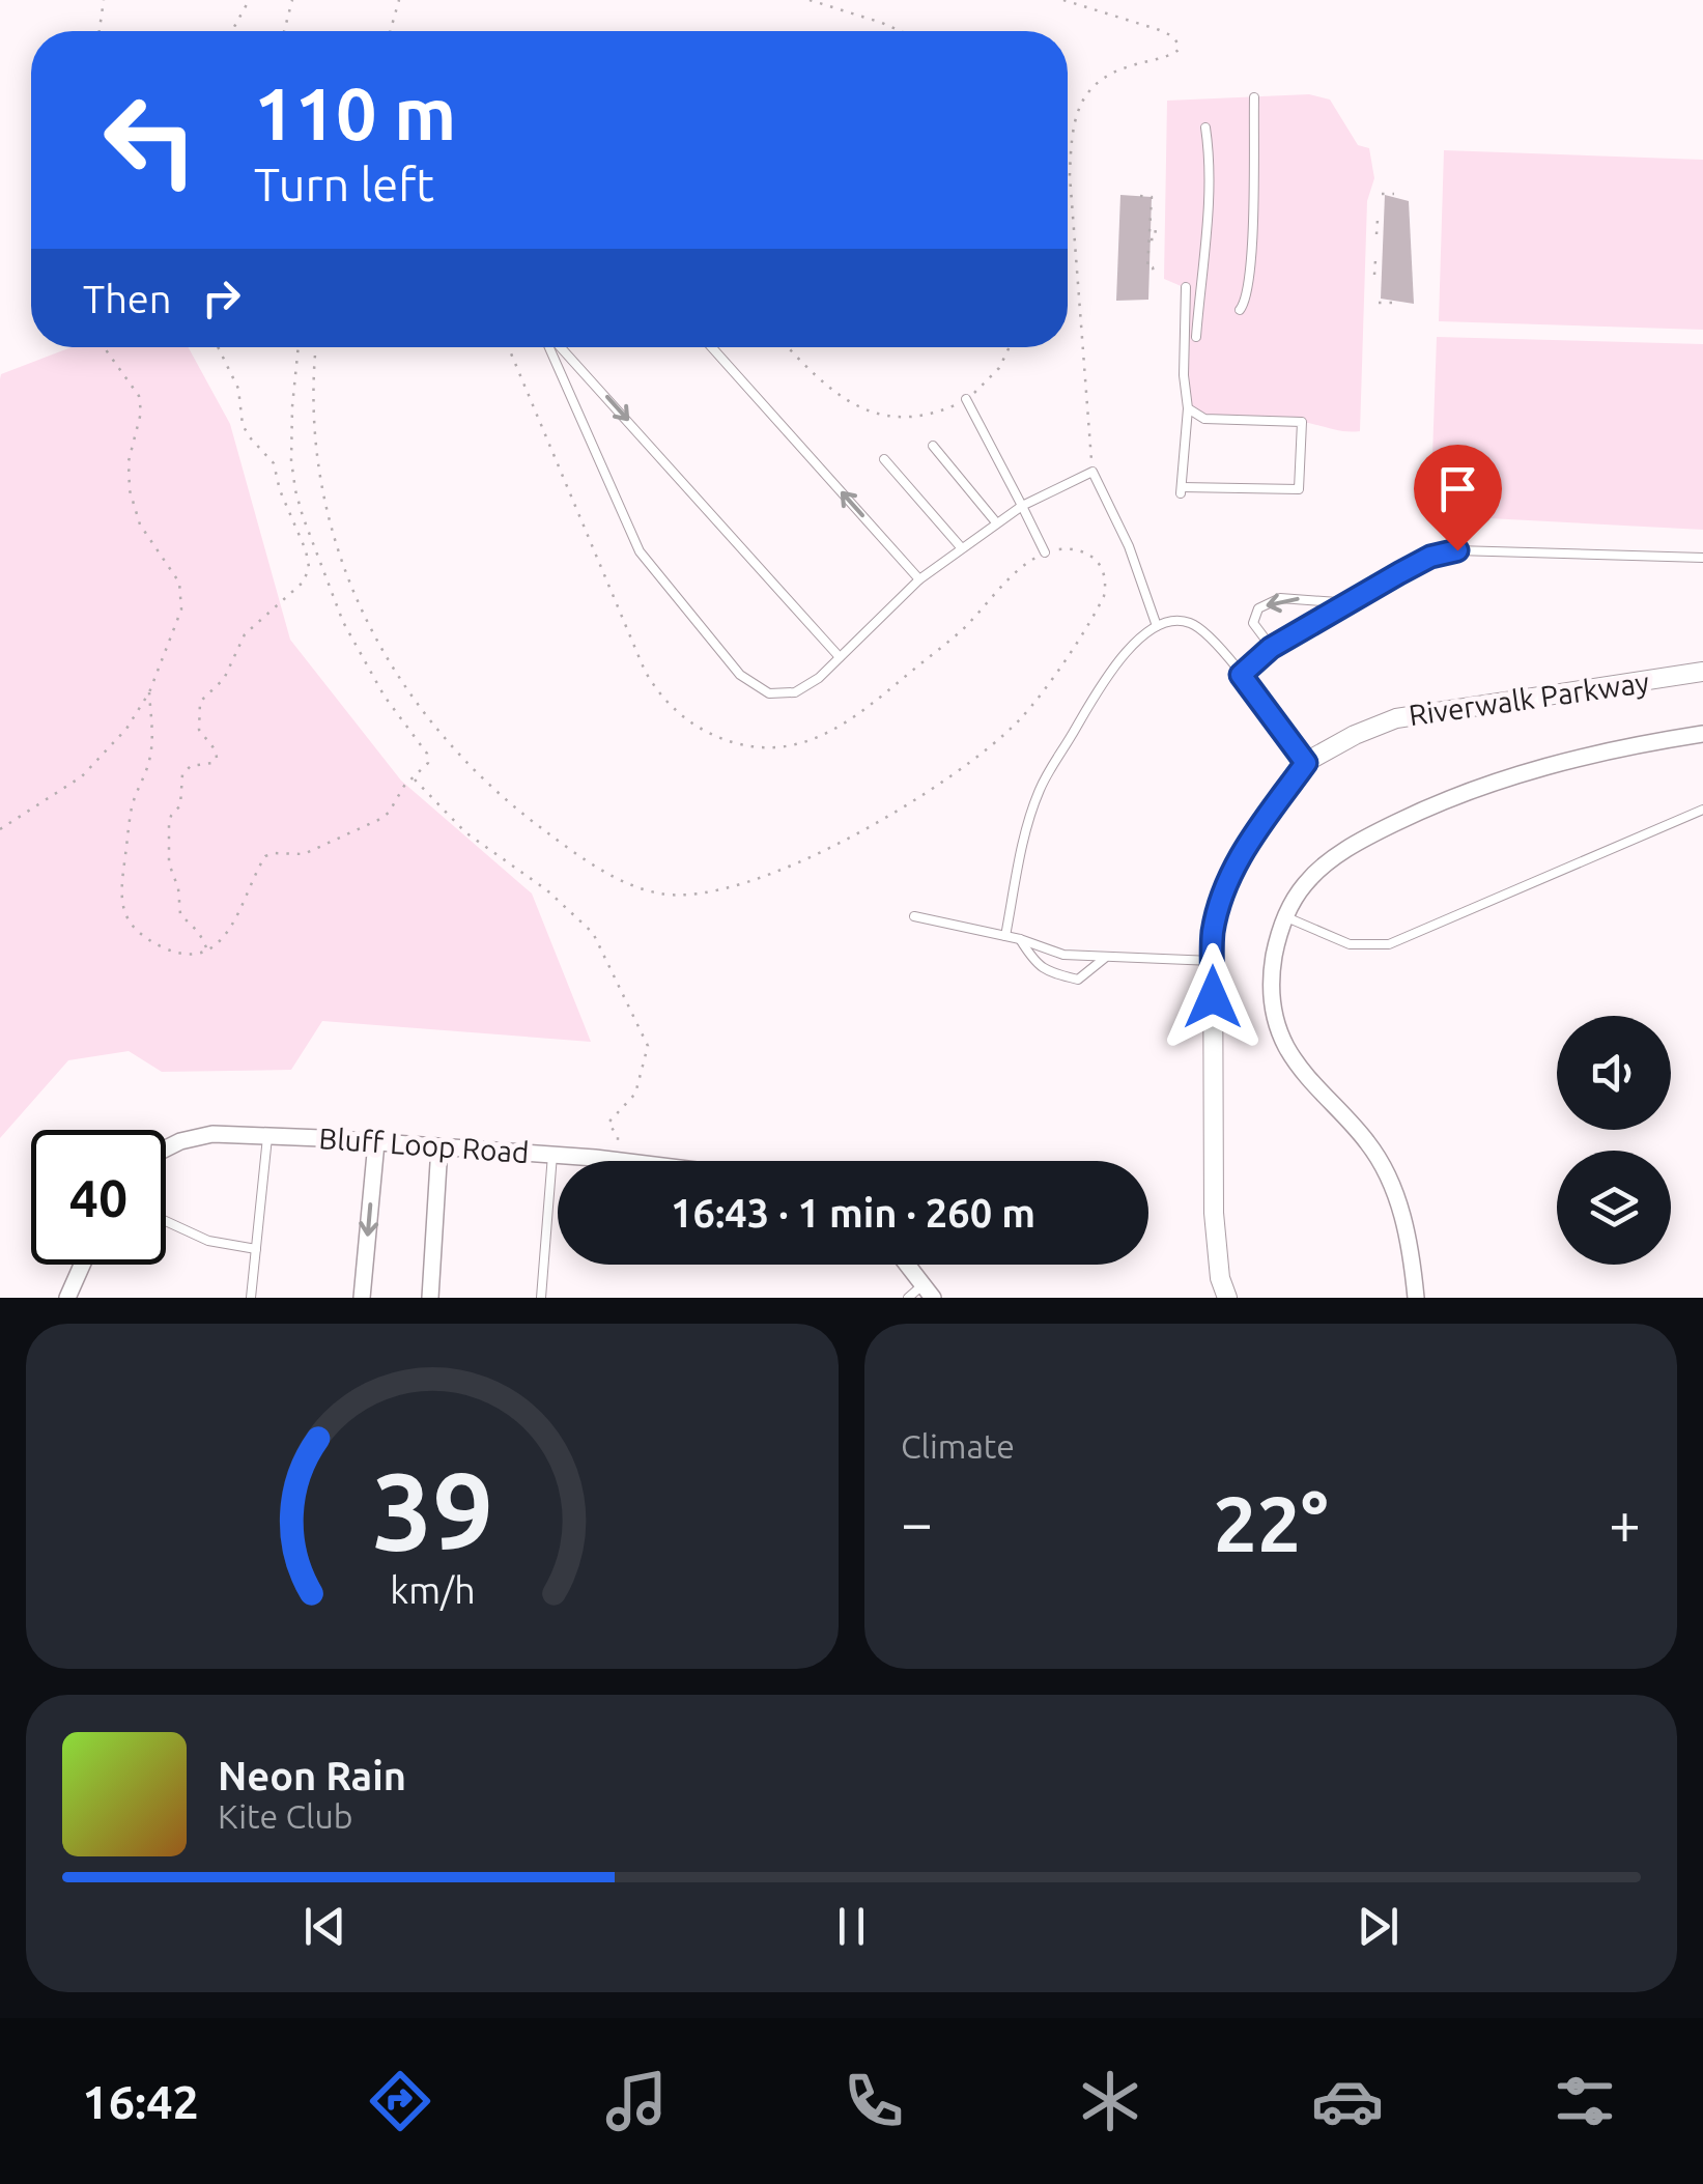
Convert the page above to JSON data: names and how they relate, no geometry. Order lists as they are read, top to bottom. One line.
{"streets":{"street":["Riverwalk Parkway","Bluff Loop Road"]},"page":{"turn":["110 m","Turn left"],"then":"Then","limit":"40","trip":"16:43 · 1 min · 260 m","tile":"Climate","heat":["−","22°","+"],"song":["Neon Rain","Kite Club"],"tabs":"16:42","gauge":["39","km/h"]}}
